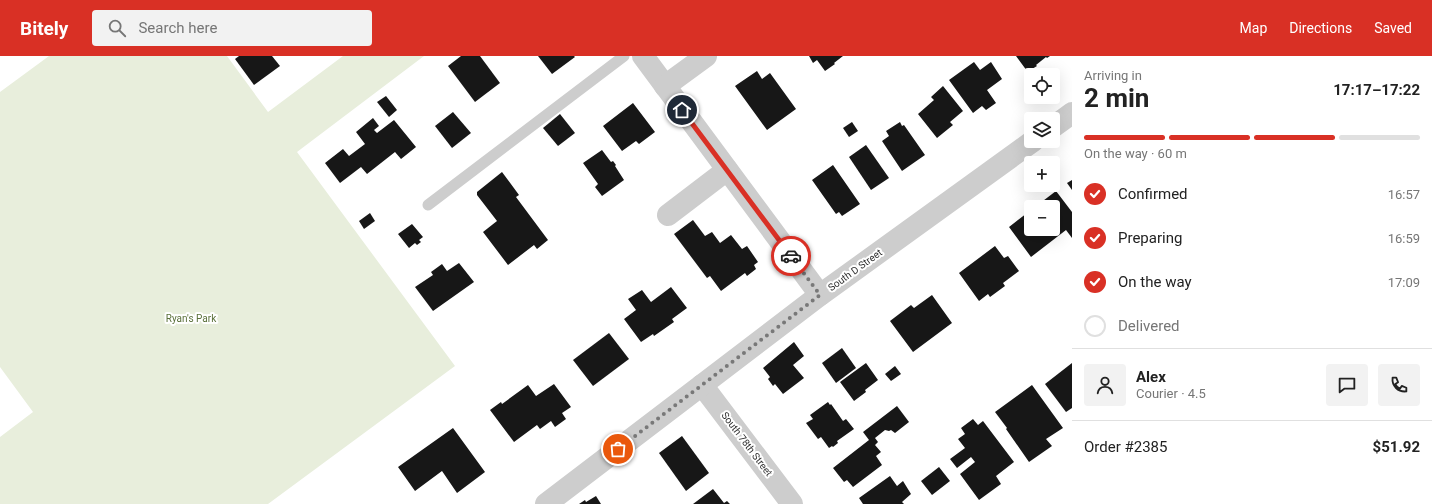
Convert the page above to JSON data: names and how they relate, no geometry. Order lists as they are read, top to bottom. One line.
{"streets":{"street":["South D Street","South 78th Street"]},"crossings":[["South D Street","South 78th Street"]],"parks":["Ryan's Park"],"page":{"header":"Bitely","search":"Search here","nav":["Map","Directions","Saved"],"heading":["2 min","Arriving in","17:17–17:22"],"panel":["Alex","Courier · 4.5","Order #2385","$51.92"],"map_buttons":["+","−"],"bar":"On the way · 60 m","list":[["Confirmed","16:57"],["Preparing","16:59"],["On the way","17:09"],"Delivered"]}}
